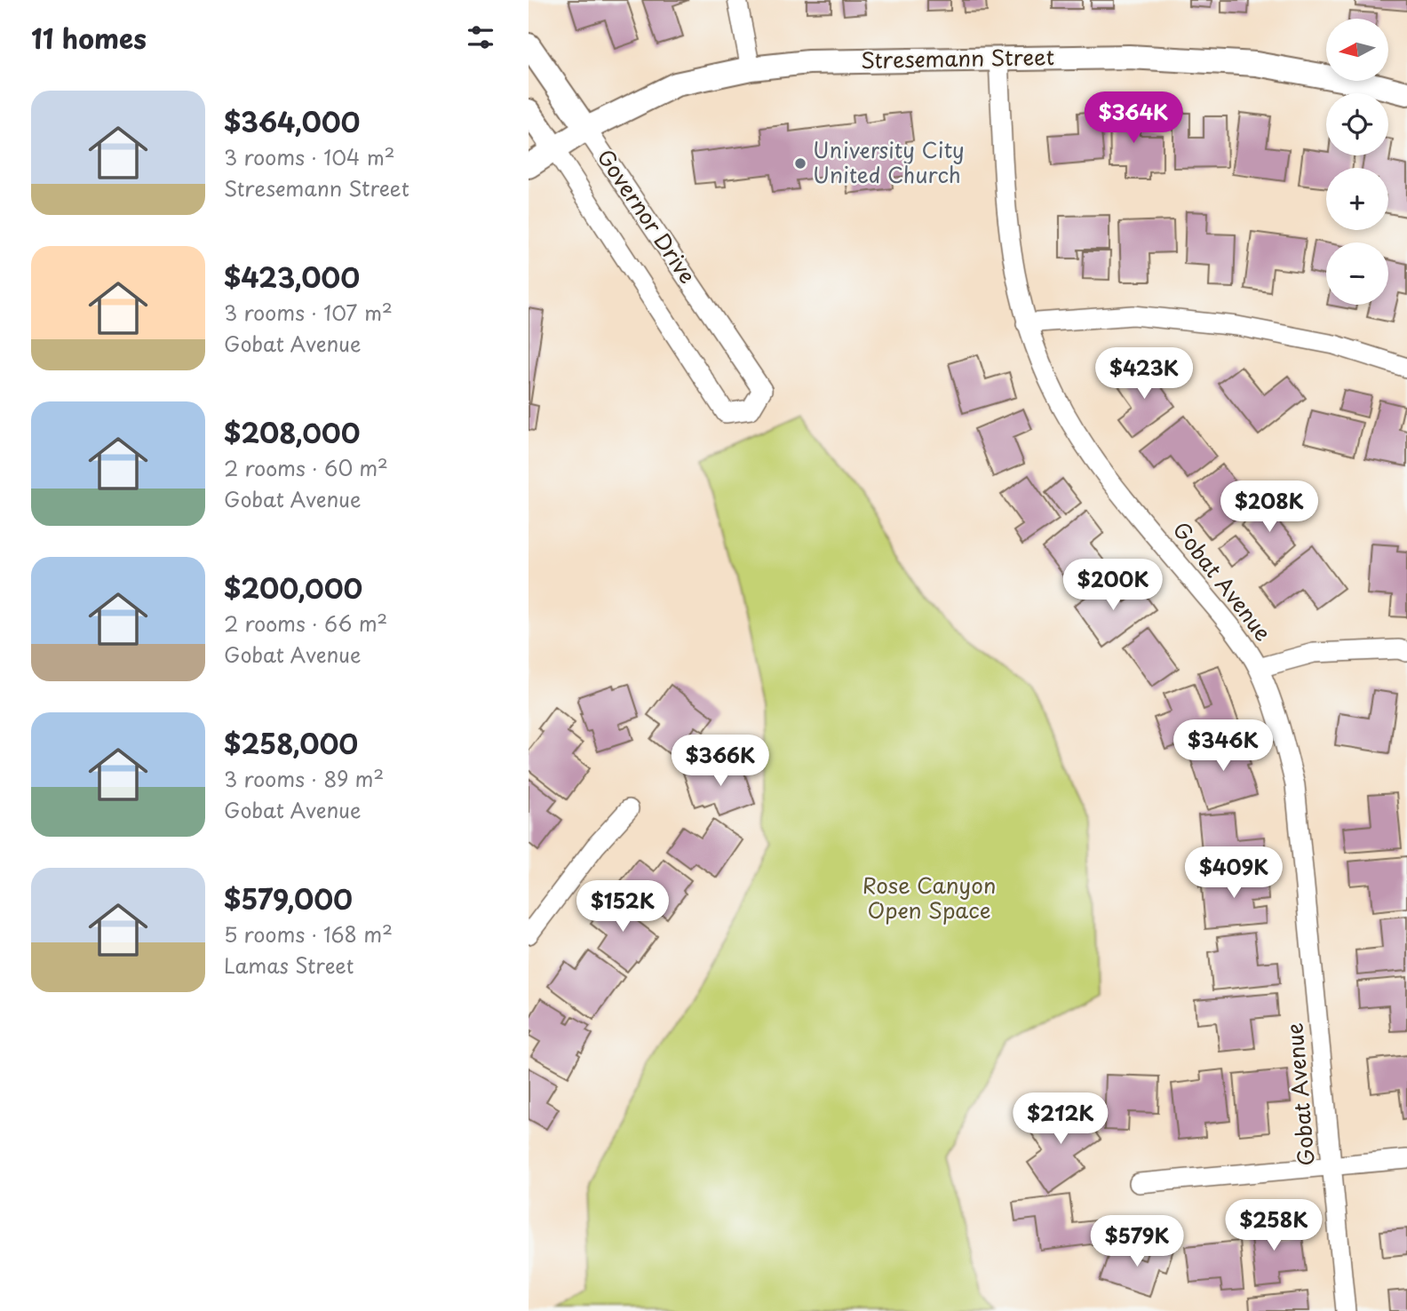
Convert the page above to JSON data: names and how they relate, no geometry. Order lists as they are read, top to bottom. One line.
{"streets":{"street":["Stresemann Street","Governor Drive","Gobat Avenue"]},"crossings":[["Stresemann Street","Governor Drive"],["Stresemann Street","Gobat Avenue"]],"parks":["Rose Canyon Open Space"],"places":["University City United Church"],"north":"left","page":{"heading":"11 homes","map_buttons":["+","−"],"list":[{"name":"$364,000","note":"3 rooms · 104 m² · Stresemann Street"},{"name":"$423,000","note":"3 rooms · 107 m² · Gobat Avenue"},{"name":"$208,000","note":"2 rooms · 60 m² · Gobat Avenue"},{"name":"$200,000","note":"2 rooms · 66 m² · Gobat Avenue"},{"name":"$258,000","note":"3 rooms · 89 m² · Gobat Avenue"},{"name":"$579,000","note":"5 rooms · 168 m² · Lamas Street"}],"price":["$364K","$423K","$208K","$200K","$346K","$366K","$409K","$152K","$212K","$258K","$579K"]}}
